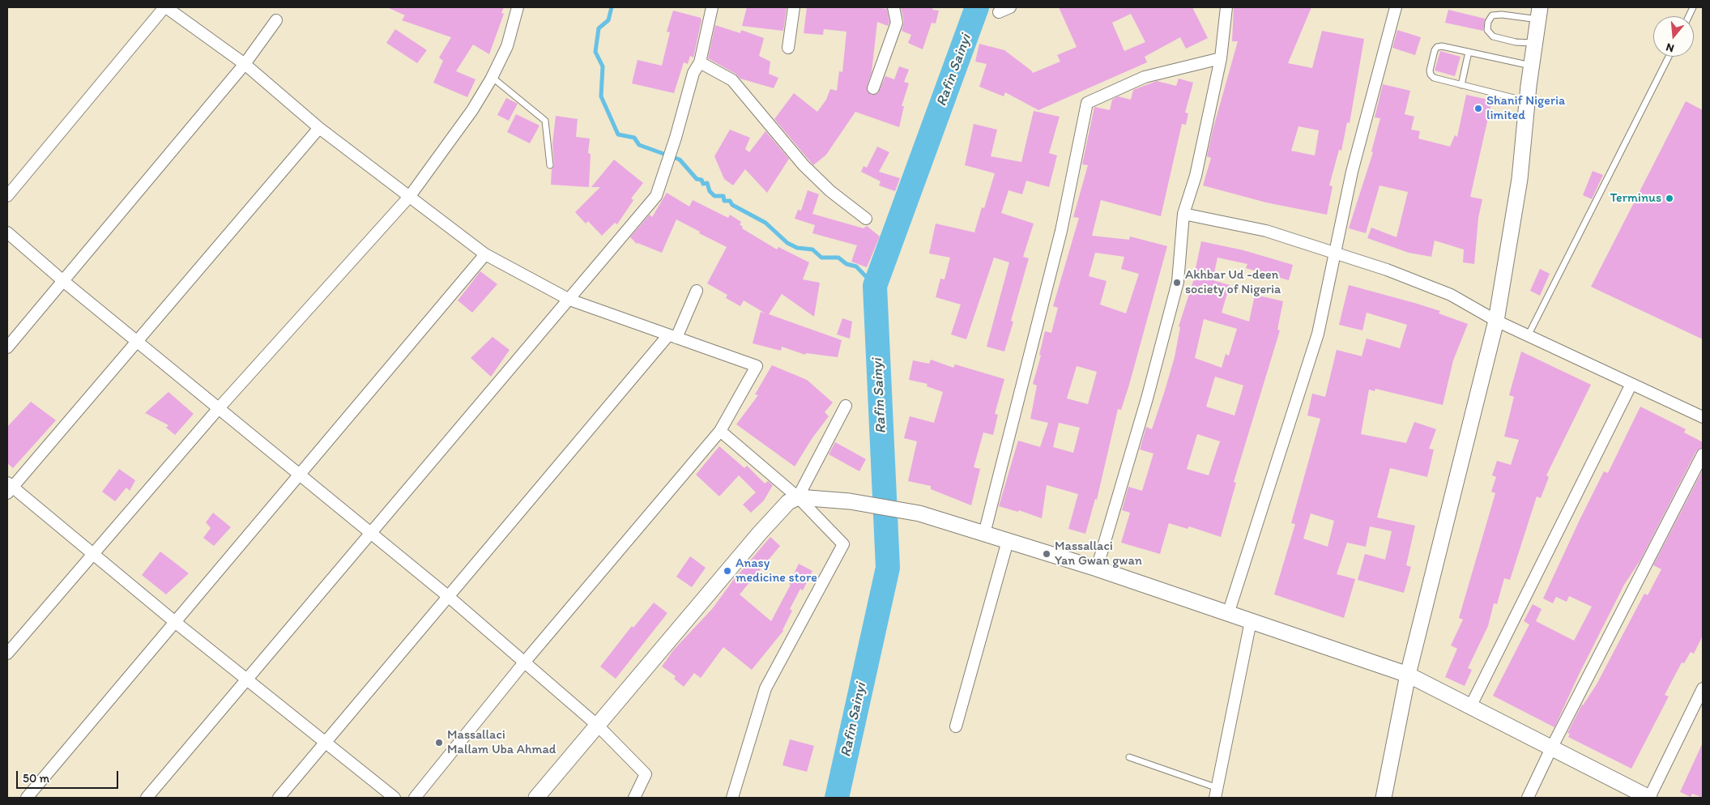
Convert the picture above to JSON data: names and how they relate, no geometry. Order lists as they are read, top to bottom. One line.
{"water":["Rafin Sainyi"],"places":["Shanif Nigeria limited","Terminus","Akhbar Ud -deen society of Nigeria","Massallaci Yan Gwan gwan","Anasy medicine store","Massallaci Mallam Uba Ahmad"],"scale_bar":"50 m","north":"bottom"}
